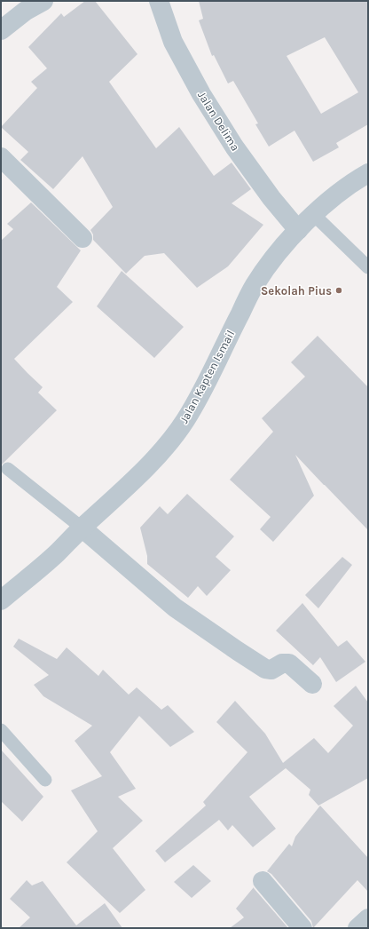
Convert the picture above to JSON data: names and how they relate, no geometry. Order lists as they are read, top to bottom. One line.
{"streets":{"street":["Jalan Delima","Jalan Kapten Ismail"]},"crossings":[["Jalan Delima","Jalan Kapten Ismail"]],"places":["Sekolah Pius"]}
